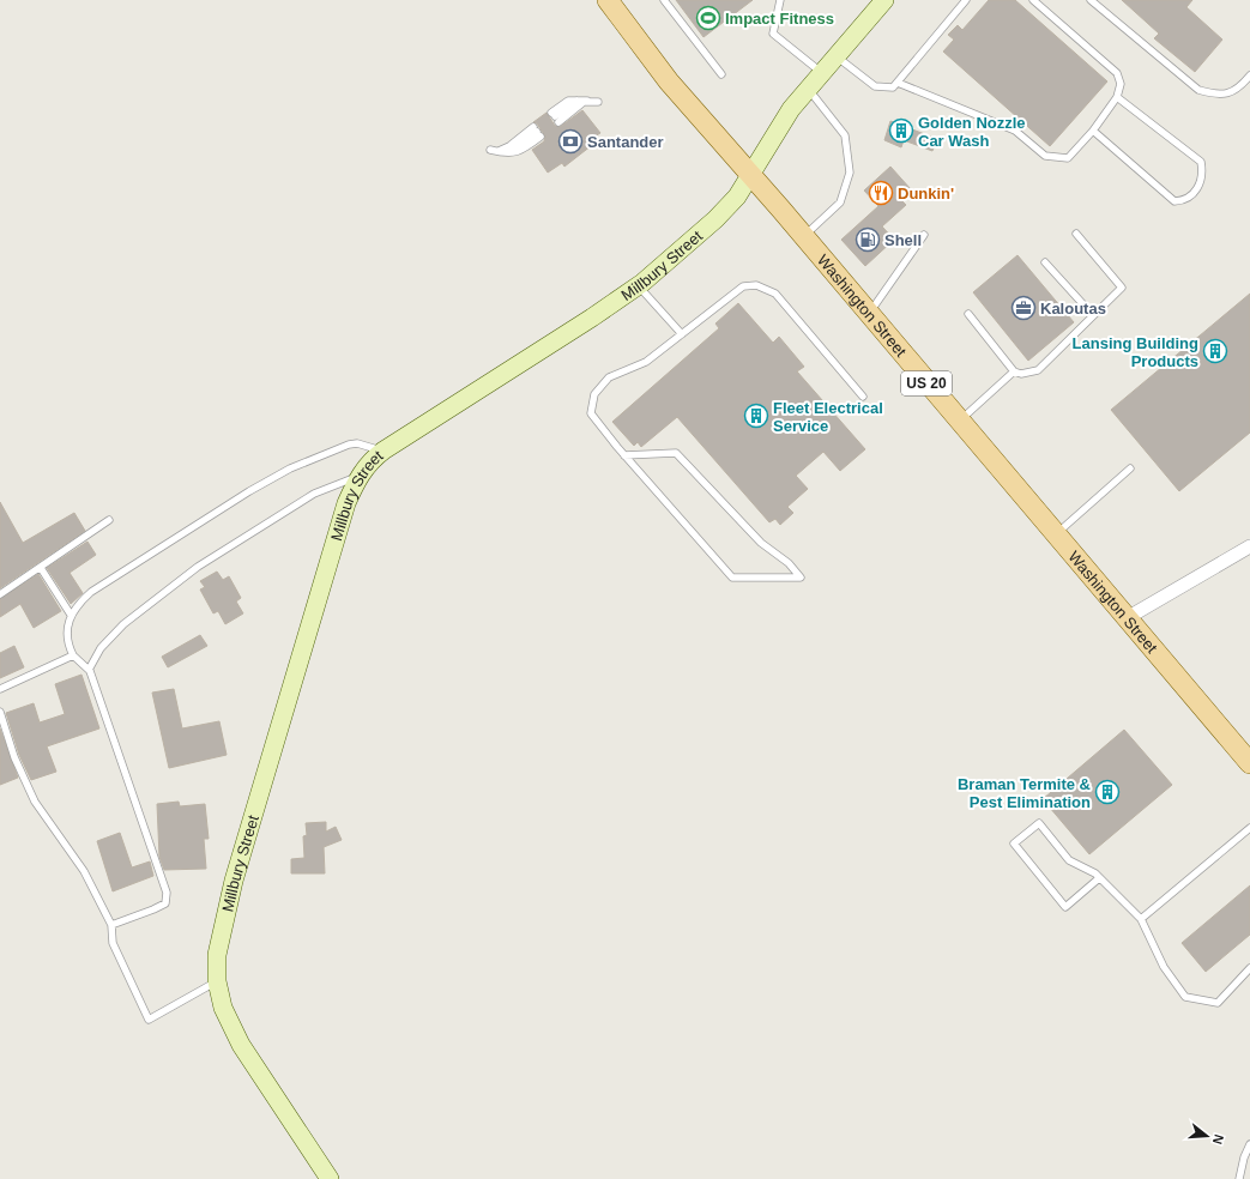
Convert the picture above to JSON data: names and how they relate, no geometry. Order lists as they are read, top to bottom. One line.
{"streets":{"main road":["Washington Street","US 20"],"street":["Millbury Street"]},"crossings":[["Millbury Street","Washington Street"]],"places":{"sports":["Impact Fitness"],"building":["Golden Nozzle Car Wash","Lansing Building Products","Fleet Electrical Service","Braman Termite & Pest Elimination"],"bank":["Santander"],"restaurant":["Dunkin'"],"fuel station":["Shell"],"office":["Kaloutas"]},"north":"right"}
